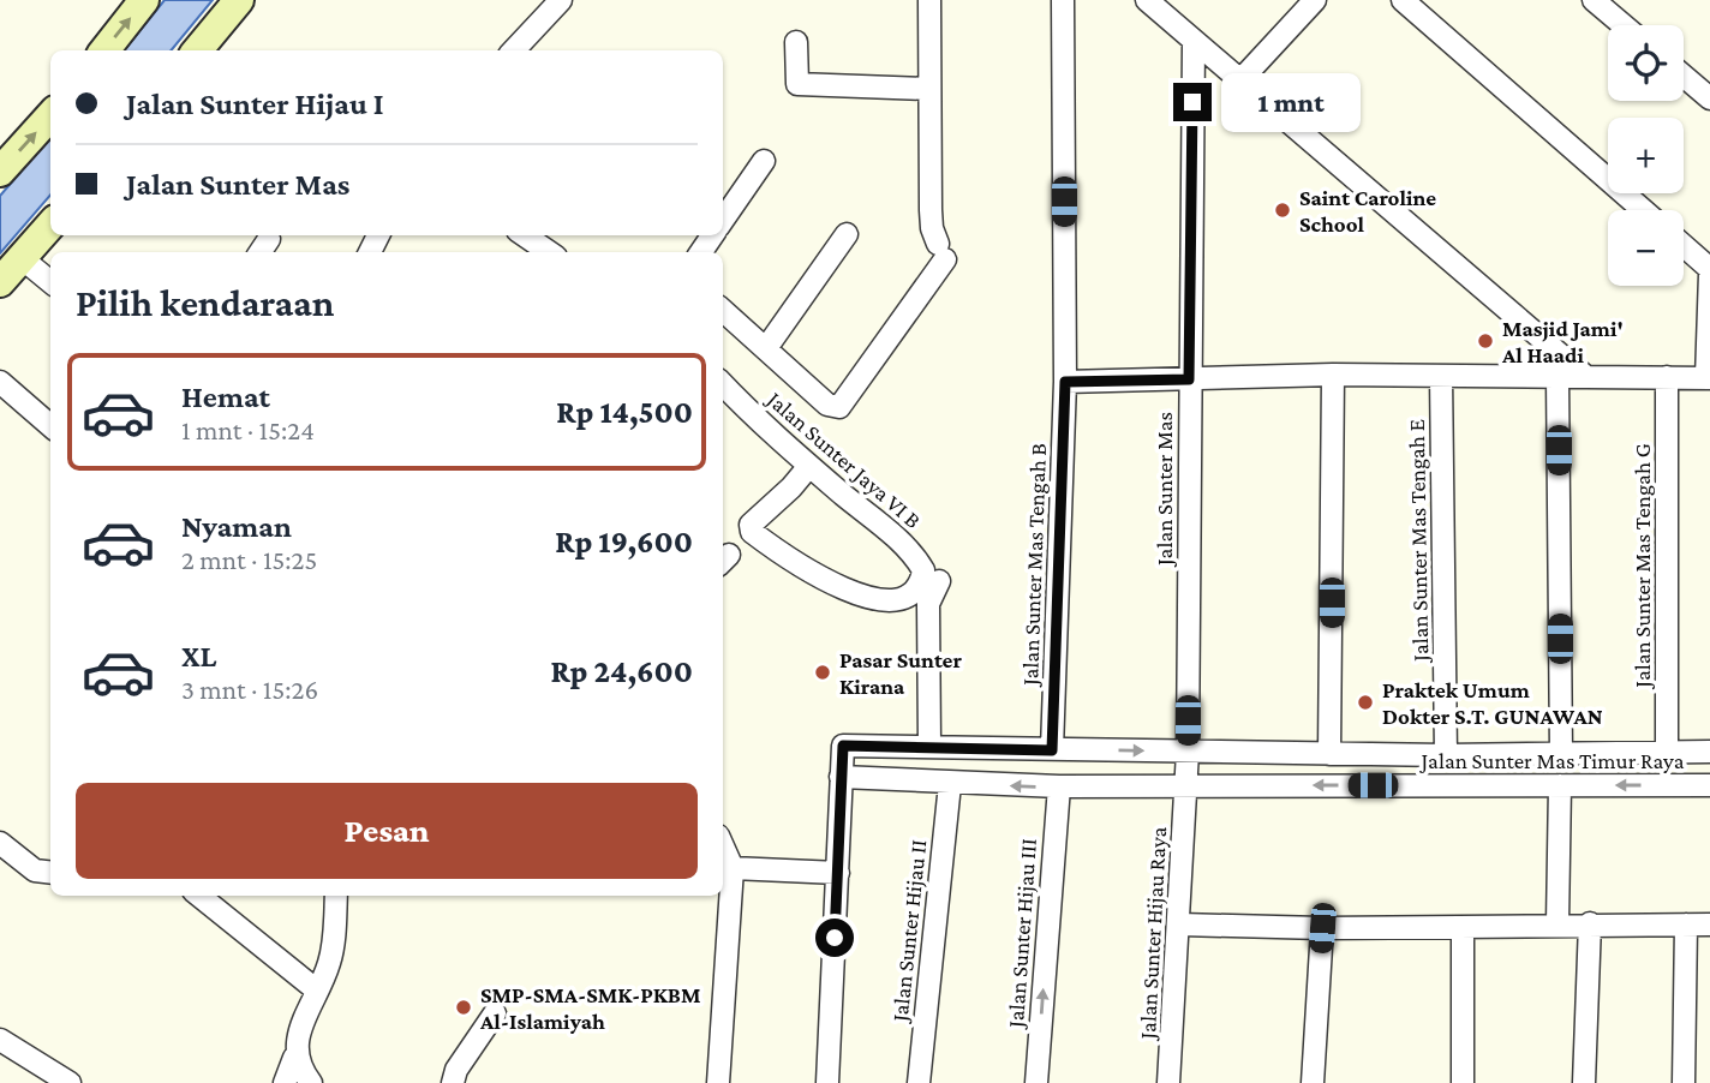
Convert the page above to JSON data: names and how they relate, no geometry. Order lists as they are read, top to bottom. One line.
{"streets":{"street":["Jalan Sunter Jaya VI B","Jalan Sunter Mas","Jalan Sunter Mas Tengah E","Jalan Sunter Mas Tengah B","Jalan Sunter Mas Tengah G","Jalan Sunter Mas Timur Raya","Jalan Sunter Hijau II","Jalan Sunter Hijau III","Jalan Sunter Hijau Raya"]},"crossings":[["Jalan Sunter Mas","Jalan Sunter Mas Timur Raya"],["Jalan Sunter Mas","Jalan Sunter Hijau Raya"],["Jalan Sunter Mas Tengah E","Jalan Sunter Mas Timur Raya"],["Jalan Sunter Mas Tengah B","Jalan Sunter Mas Timur Raya"],["Jalan Sunter Mas Tengah G","Jalan Sunter Mas Timur Raya"],["Jalan Sunter Mas Timur Raya","Jalan Sunter Hijau II"],["Jalan Sunter Mas Timur Raya","Jalan Sunter Hijau III"],["Jalan Sunter Mas Timur Raya","Jalan Sunter Hijau Raya"]],"one_way":["Jalan Sunter Hijau III"],"places":["Saint Caroline School","Masjid Jami' Al Haadi","Pasar Sunter Kirana","Praktek Umum Dokter S.T. GUNAWAN","SMP-SMA-SMK-PKBM Al-Islamiyah"],"page":{"map_buttons":["+","−"],"banner":["Jalan Sunter Hijau I","Jalan Sunter Mas"],"bubble":"1 mnt","heading":"Pilih kendaraan","list":[{"name":"Hemat","note":"1 mnt · 15:24","value":"Rp 14,500"},{"name":"Nyaman","note":"2 mnt · 15:25","value":"Rp 19,600"},{"name":"XL","note":"3 mnt · 15:26","value":"Rp 24,600"}],"buttons":"Pesan"}}
